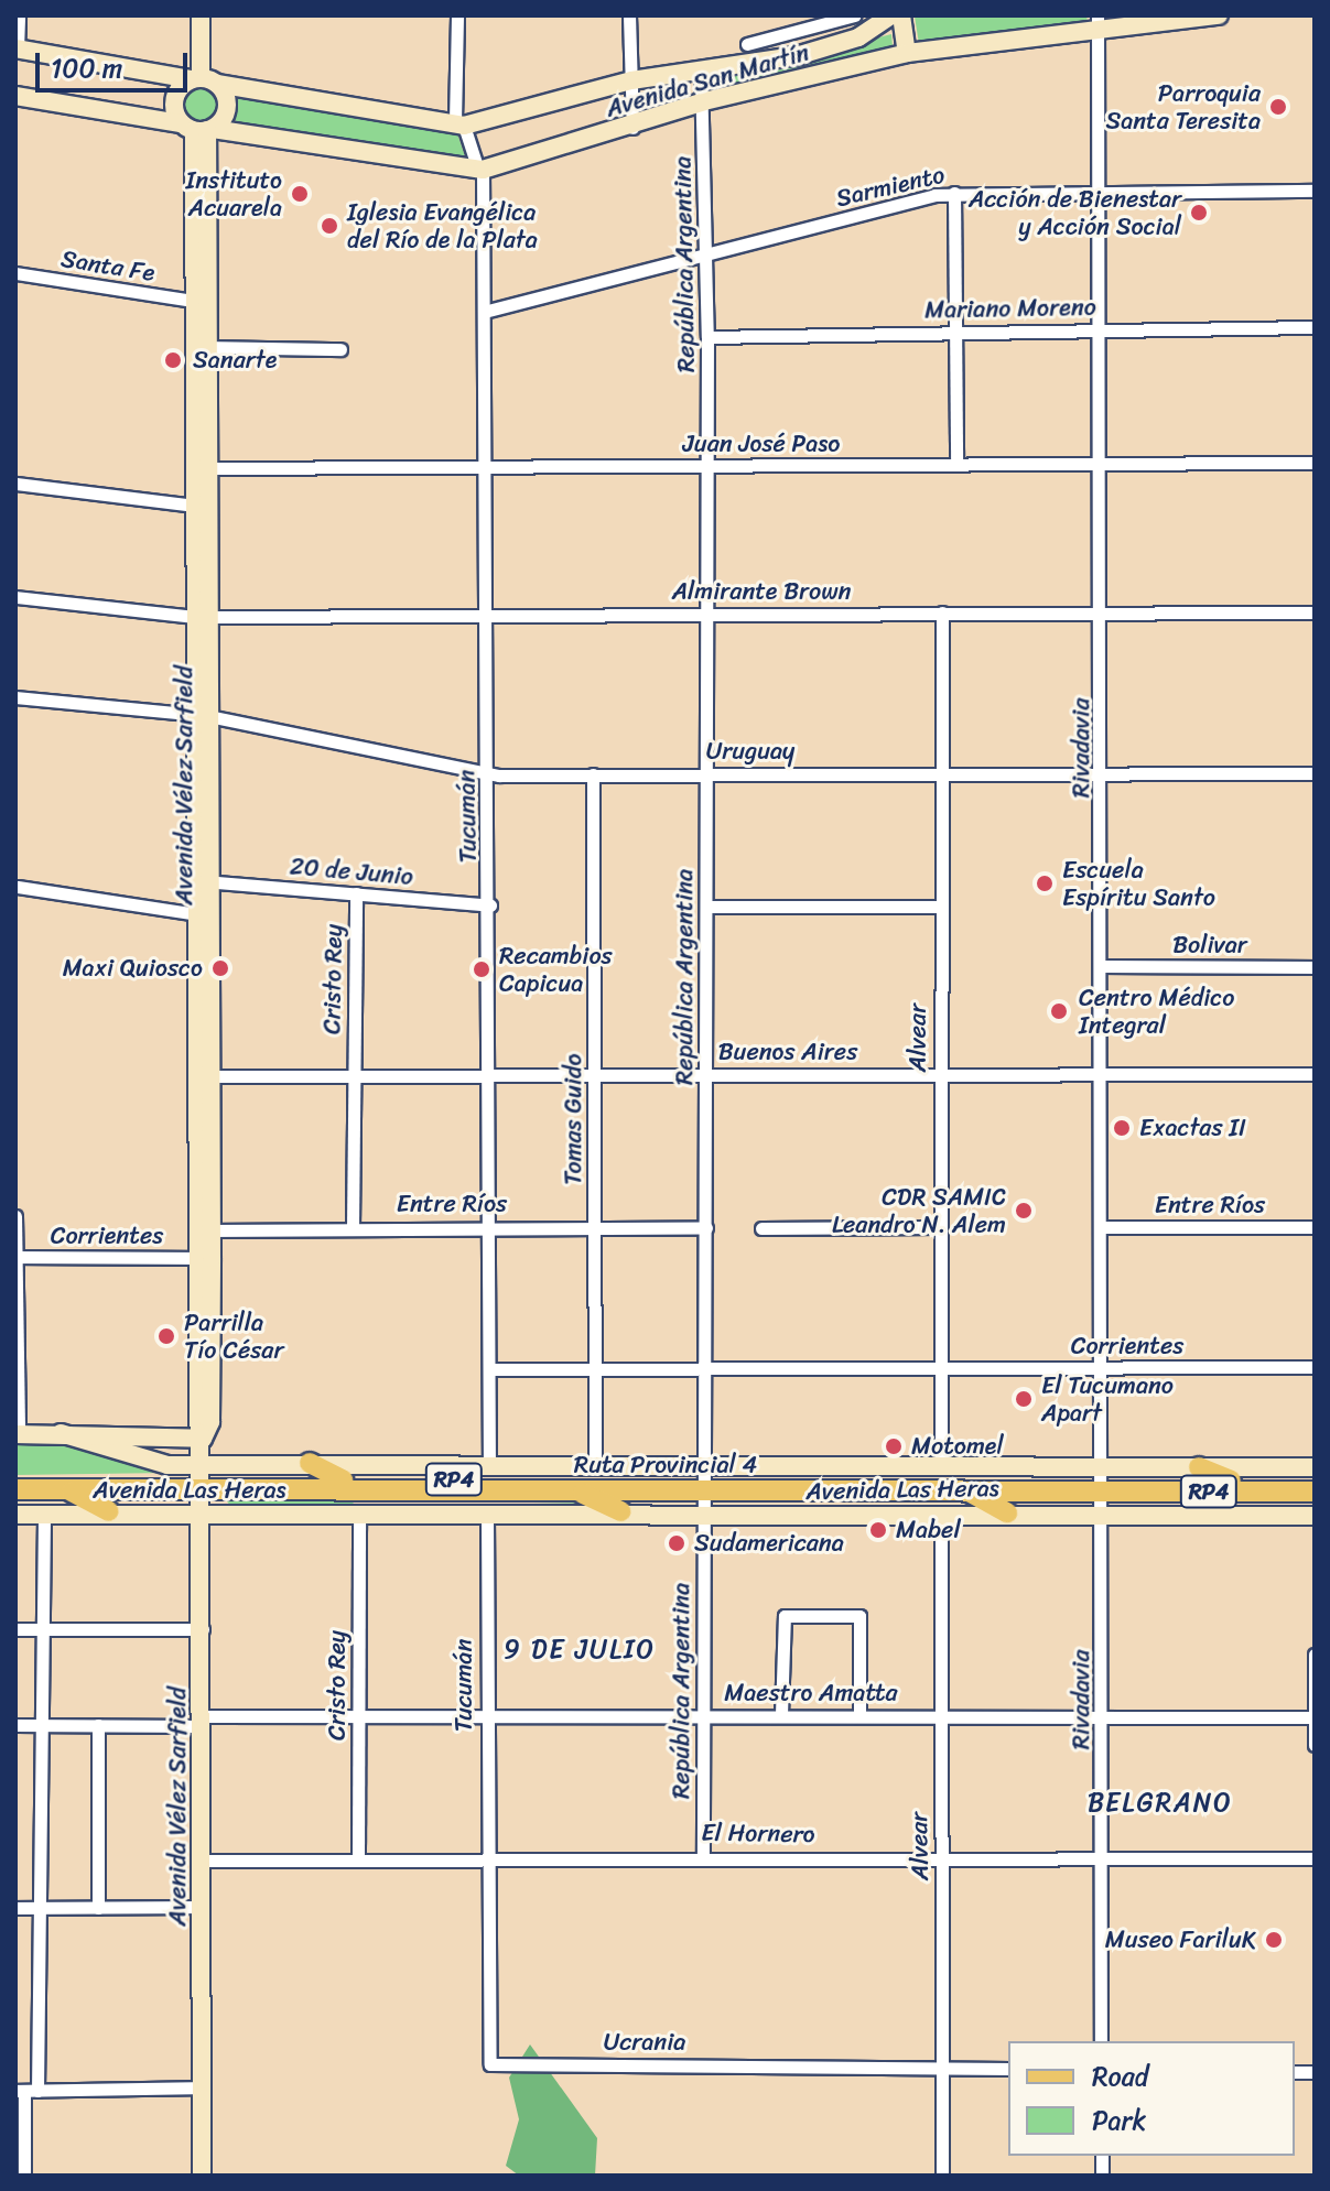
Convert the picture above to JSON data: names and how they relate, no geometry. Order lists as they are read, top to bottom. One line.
{"streets":{"main road":["Avenida San Martín","Avenida Vélez Sarfield","Ruta Provincial 4","RP4","Avenida Las Heras"],"street":["Sarmiento","República Argentina","Santa Fe","Mariano Moreno","Juan José Paso","Almirante Brown","Rivadavia","Uruguay","Tucumán","20 de Junio","Bolivar","Cristo Rey","Alvear","Buenos Aires","Tomas Guido","Entre Ríos","Corrientes","Maestro Amatta","El Hornero","Ucrania"]},"crossings":[["Avenida San Martín","República Argentina"],["Avenida San Martín","Rivadavia"],["Avenida San Martín","Avenida Vélez Sarfield"],["Avenida San Martín","Tucumán"],["Sarmiento","República Argentina"],["Sarmiento","Rivadavia"],["Sarmiento","Tucumán"],["República Argentina","Mariano Moreno"],["República Argentina","Juan José Paso"],["República Argentina","Almirante Brown"],["República Argentina","Uruguay"],["República Argentina","Buenos Aires"],["República Argentina","Entre Ríos"],["República Argentina","Corrientes"],["República Argentina","Ruta Provincial 4"],["República Argentina","Avenida Las Heras"],["República Argentina","Maestro Amatta"],["República Argentina","El Hornero"],["Santa Fe","Avenida Vélez Sarfield"],["Mariano Moreno","Rivadavia"],["Juan José Paso","Rivadavia"],["Juan José Paso","Avenida Vélez Sarfield"],["Juan José Paso","Tucumán"],["Almirante Brown","Rivadavia"],["Almirante Brown","Avenida Vélez Sarfield"],["Almirante Brown","Tucumán"],["Almirante Brown","Alvear"],["Rivadavia","Uruguay"],["Rivadavia","Bolivar"],["Rivadavia","Buenos Aires"],["Rivadavia","Entre Ríos"],["Rivadavia","Corrientes"],["Rivadavia","Ruta Provincial 4"],["Rivadavia","Avenida Las Heras"],["Rivadavia","Maestro Amatta"],["Rivadavia","El Hornero"],["Uruguay","Avenida Vélez Sarfield"],["Uruguay","Tucumán"],["Uruguay","Alvear"],["Uruguay","Tomas Guido"],["Avenida Vélez Sarfield","20 de Junio"],["Avenida Vélez Sarfield","Buenos Aires"],["Avenida Vélez Sarfield","Entre Ríos"],["Avenida Vélez Sarfield","Corrientes"],["Avenida Vélez Sarfield","Ruta Provincial 4"],["Avenida Vélez Sarfield","Avenida Las Heras"],["Avenida Vélez Sarfield","Maestro Amatta"],["Avenida Vélez Sarfield","El Hornero"],["Tucumán","20 de Junio"],["Tucumán","Buenos Aires"],["Tucumán","Entre Ríos"],["Tucumán","Corrientes"],["Tucumán","Avenida Las Heras"],["Tucumán","Maestro Amatta"],["Tucumán","El Hornero"],["Tucumán","Ucrania"],["20 de Junio","Cristo Rey"],["Cristo Rey","Buenos Aires"],["Cristo Rey","Entre Ríos"],["Cristo Rey","Avenida Las Heras"],["Cristo Rey","Maestro Amatta"],["Cristo Rey","El Hornero"],["Alvear","Buenos Aires"],["Alvear","Corrientes"],["Alvear","Avenida Las Heras"],["Alvear","Maestro Amatta"],["Alvear","El Hornero"],["Alvear","Ucrania"],["Buenos Aires","Tomas Guido"],["Tomas Guido","Entre Ríos"],["Tomas Guido","Corrientes"],["Tomas Guido","Avenida Las Heras"],["Ruta Provincial 4","Avenida Las Heras"],["El Hornero","Ucrania"]],"districts":["9 DE JULIO","BELGRANO"],"places":["Parroquia Santa Teresita","Instituto Acuarela","Acción de Bienestar y Acción Social","Iglesia Evangélica del Río de la Plata","Sanarte","Escuela Espíritu Santo","Maxi Quiosco","Recambios Capicua","Centro Médico Integral","Exactas II","CDR SAMIC Leandro N. Alem","Parrilla Tío César","El Tucumano Apart","Motomel","Mabel","Sudamericana","Museo FariluK"],"legend":["Road","Park"],"scale_bar":"100 m"}
